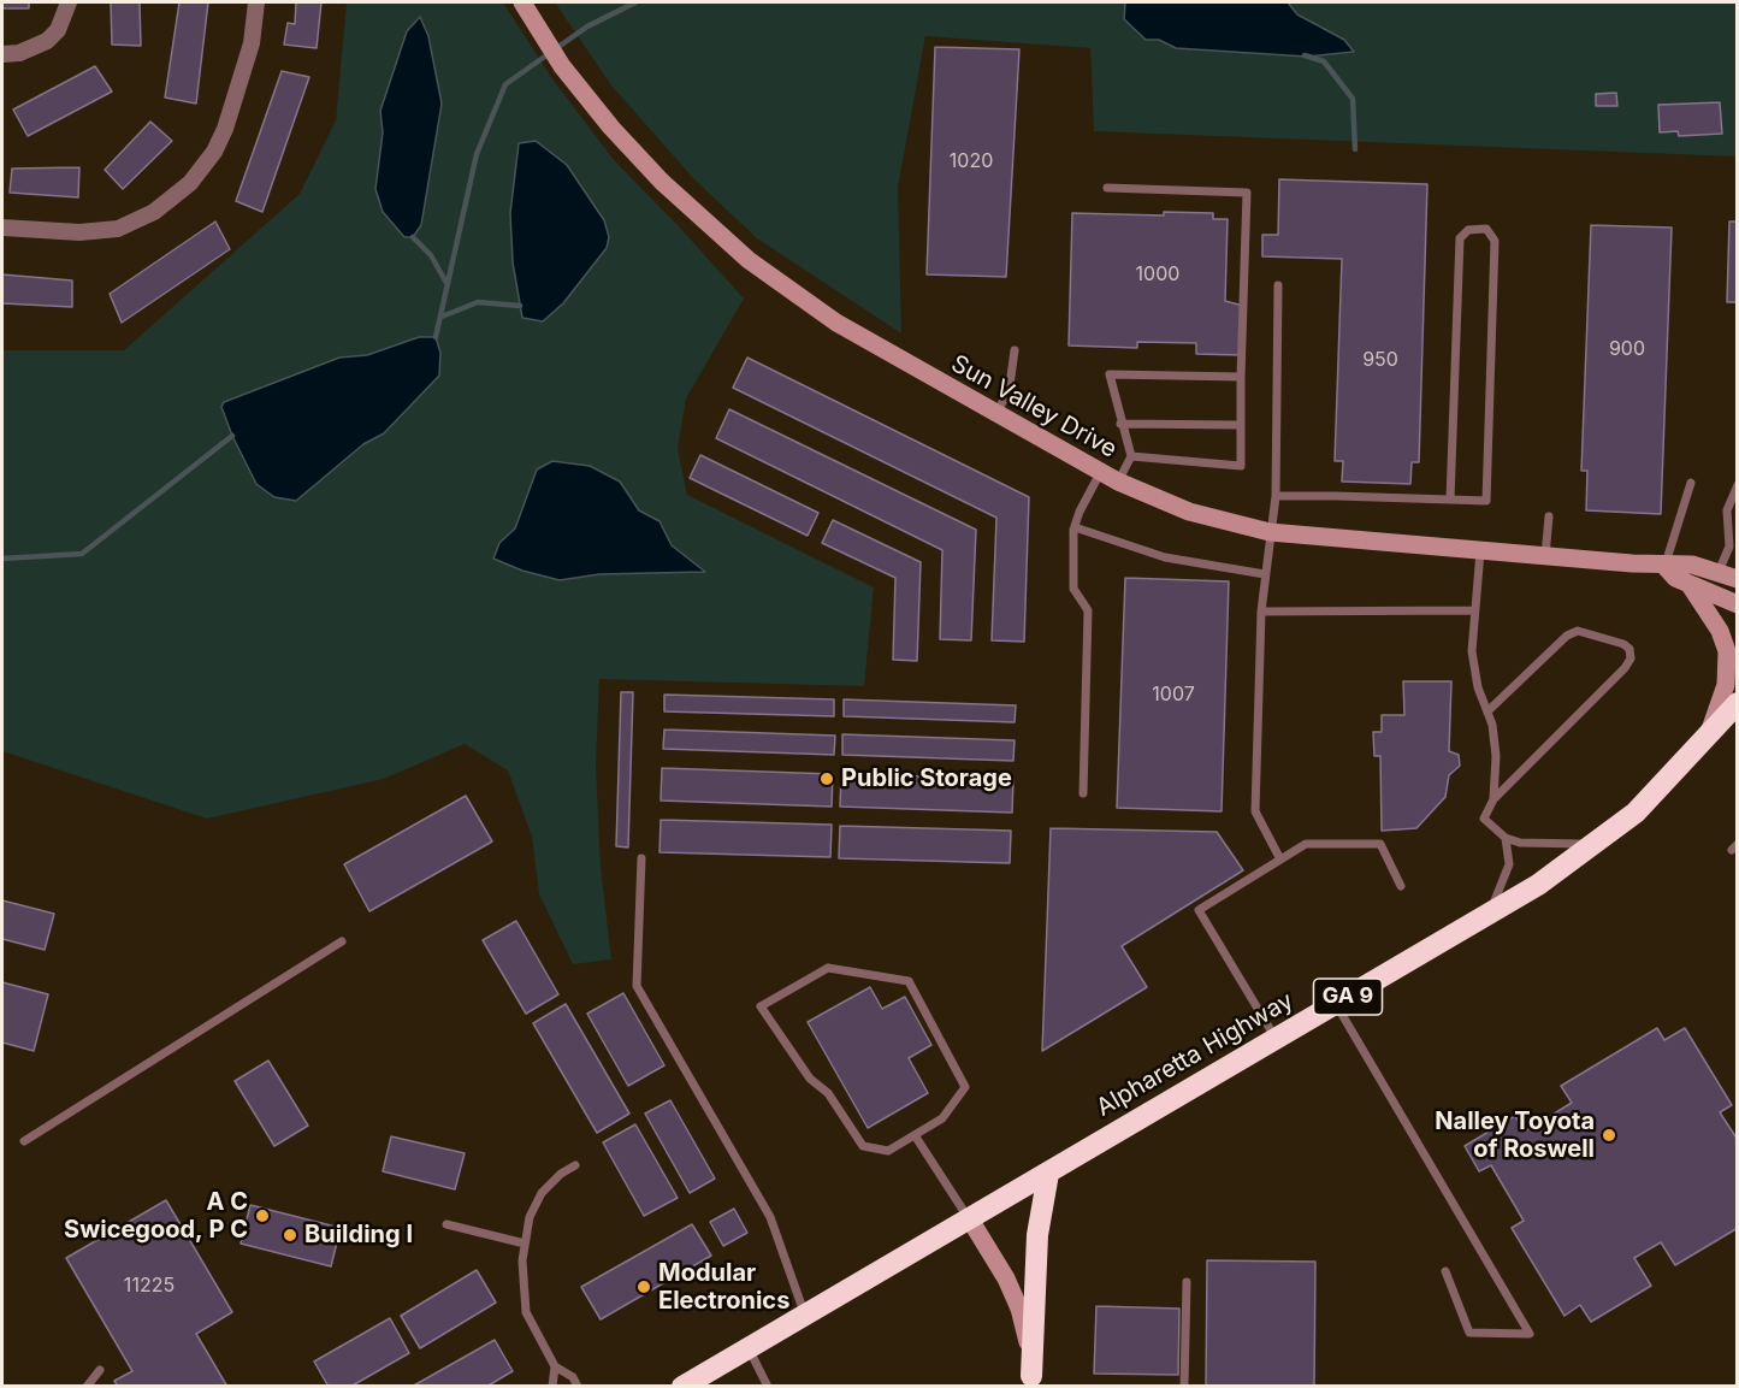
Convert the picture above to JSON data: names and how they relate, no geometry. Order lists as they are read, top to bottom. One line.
{"streets":{"highway":["GA 9","Alpharetta Highway"],"street":["Sun Valley Drive"]},"places":["Public Storage","Nalley Toyota of Roswell","A C Swicegood, P C","Building I","Modular Electronics"],"house_numbers":["1020","1000","900","950","1007","11225"]}
